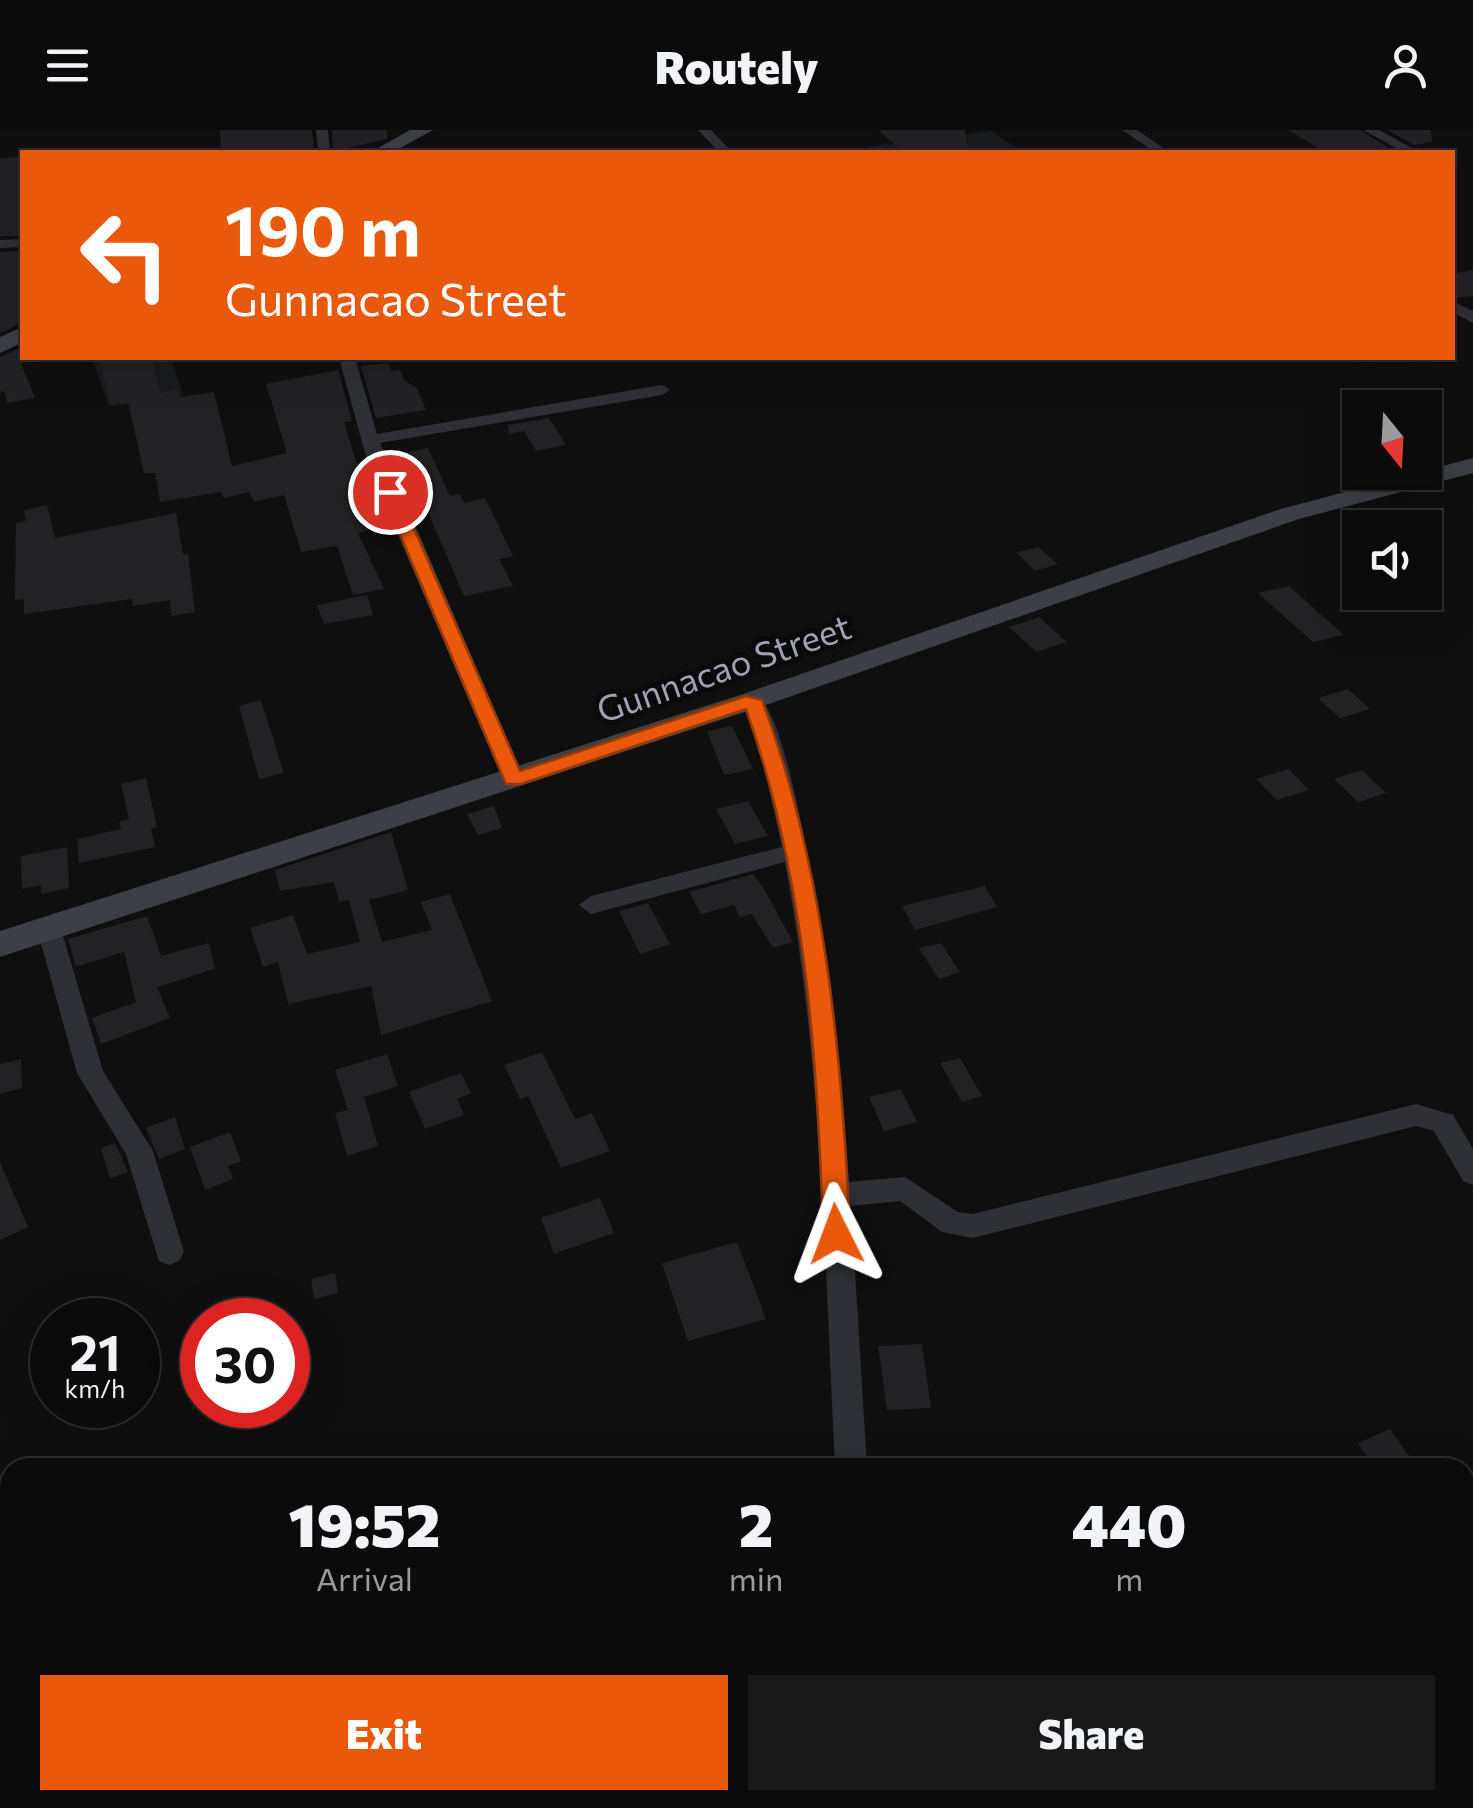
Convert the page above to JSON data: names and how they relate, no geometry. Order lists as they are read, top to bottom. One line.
{"streets":{"street":["Gunnacao Street"]},"north":"bottom","page":{"header":"Routely","turn":["190 m","Gunnacao Street"],"speed":"21 km/h","limit":"30","eta":["19:52","Arrival","2","min","440","m"],"buttons":["Exit","Share"]}}
